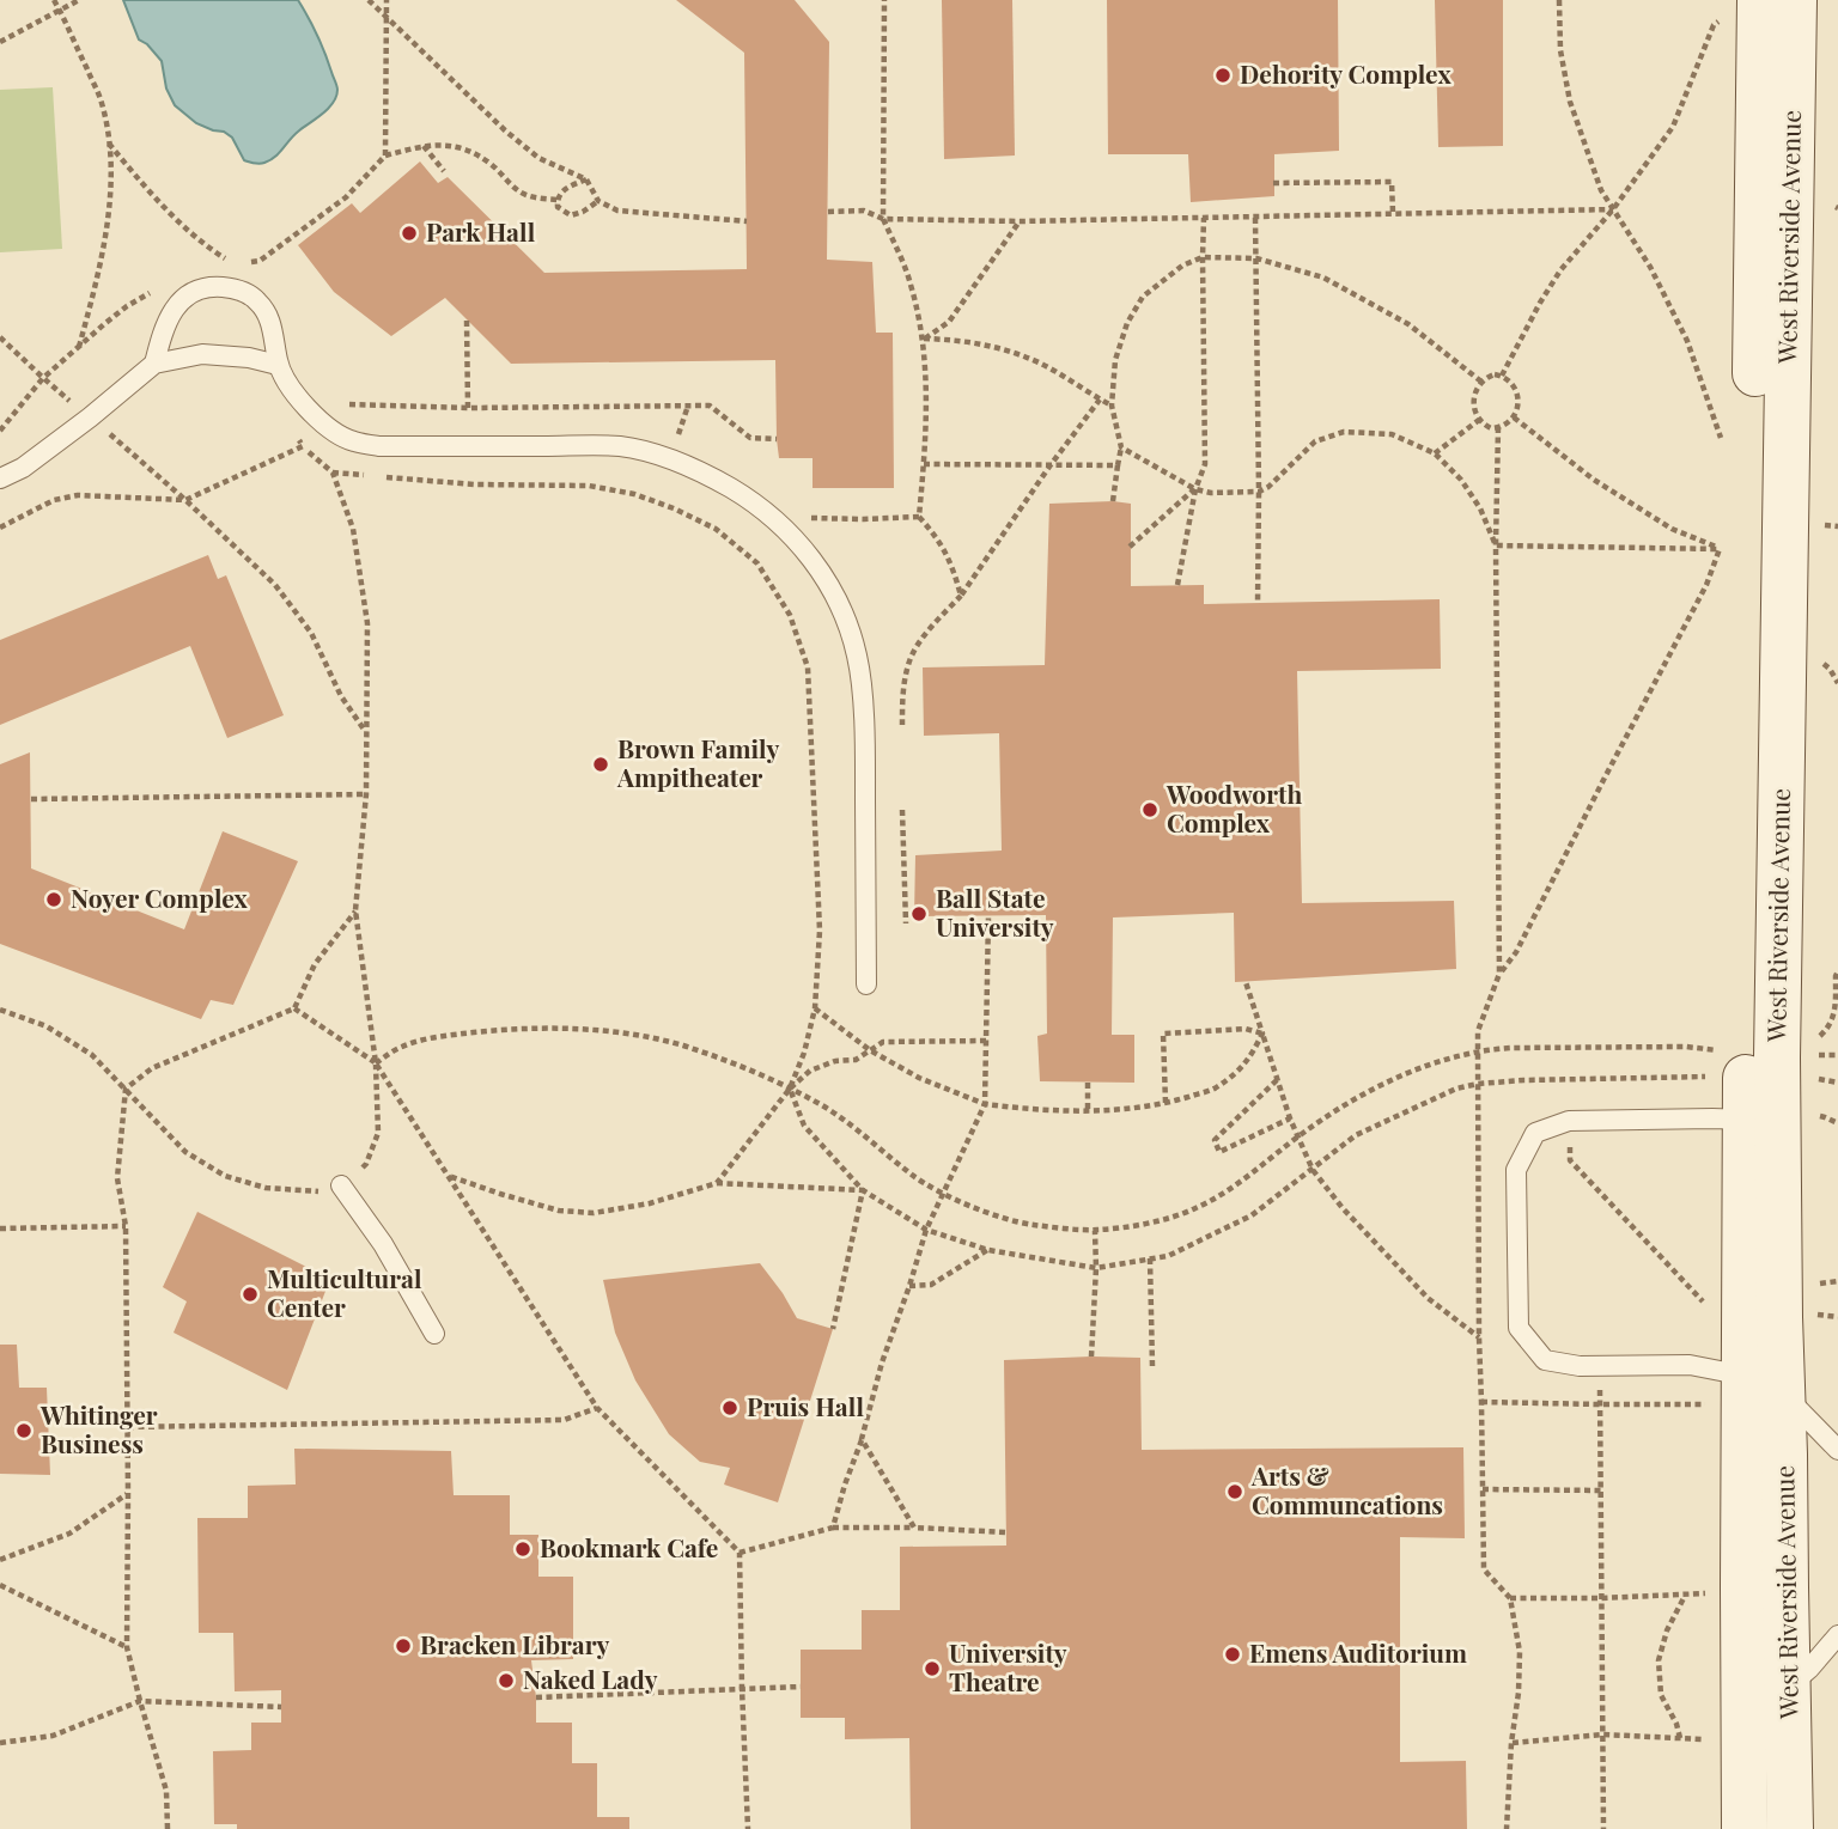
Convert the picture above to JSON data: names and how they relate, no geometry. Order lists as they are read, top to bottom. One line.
{"streets":{"street":["West Riverside Avenue"]},"places":["Dehority Complex","Park Hall","Brown Family Ampitheater","Woodworth Complex","Noyer Complex","Ball State University","Multicultural Center","Pruis Hall","Whitinger Business","Arts & Communcations","Bookmark Cafe","Bracken Library","Emens Auditorium","University Theatre","Naked Lady"]}
